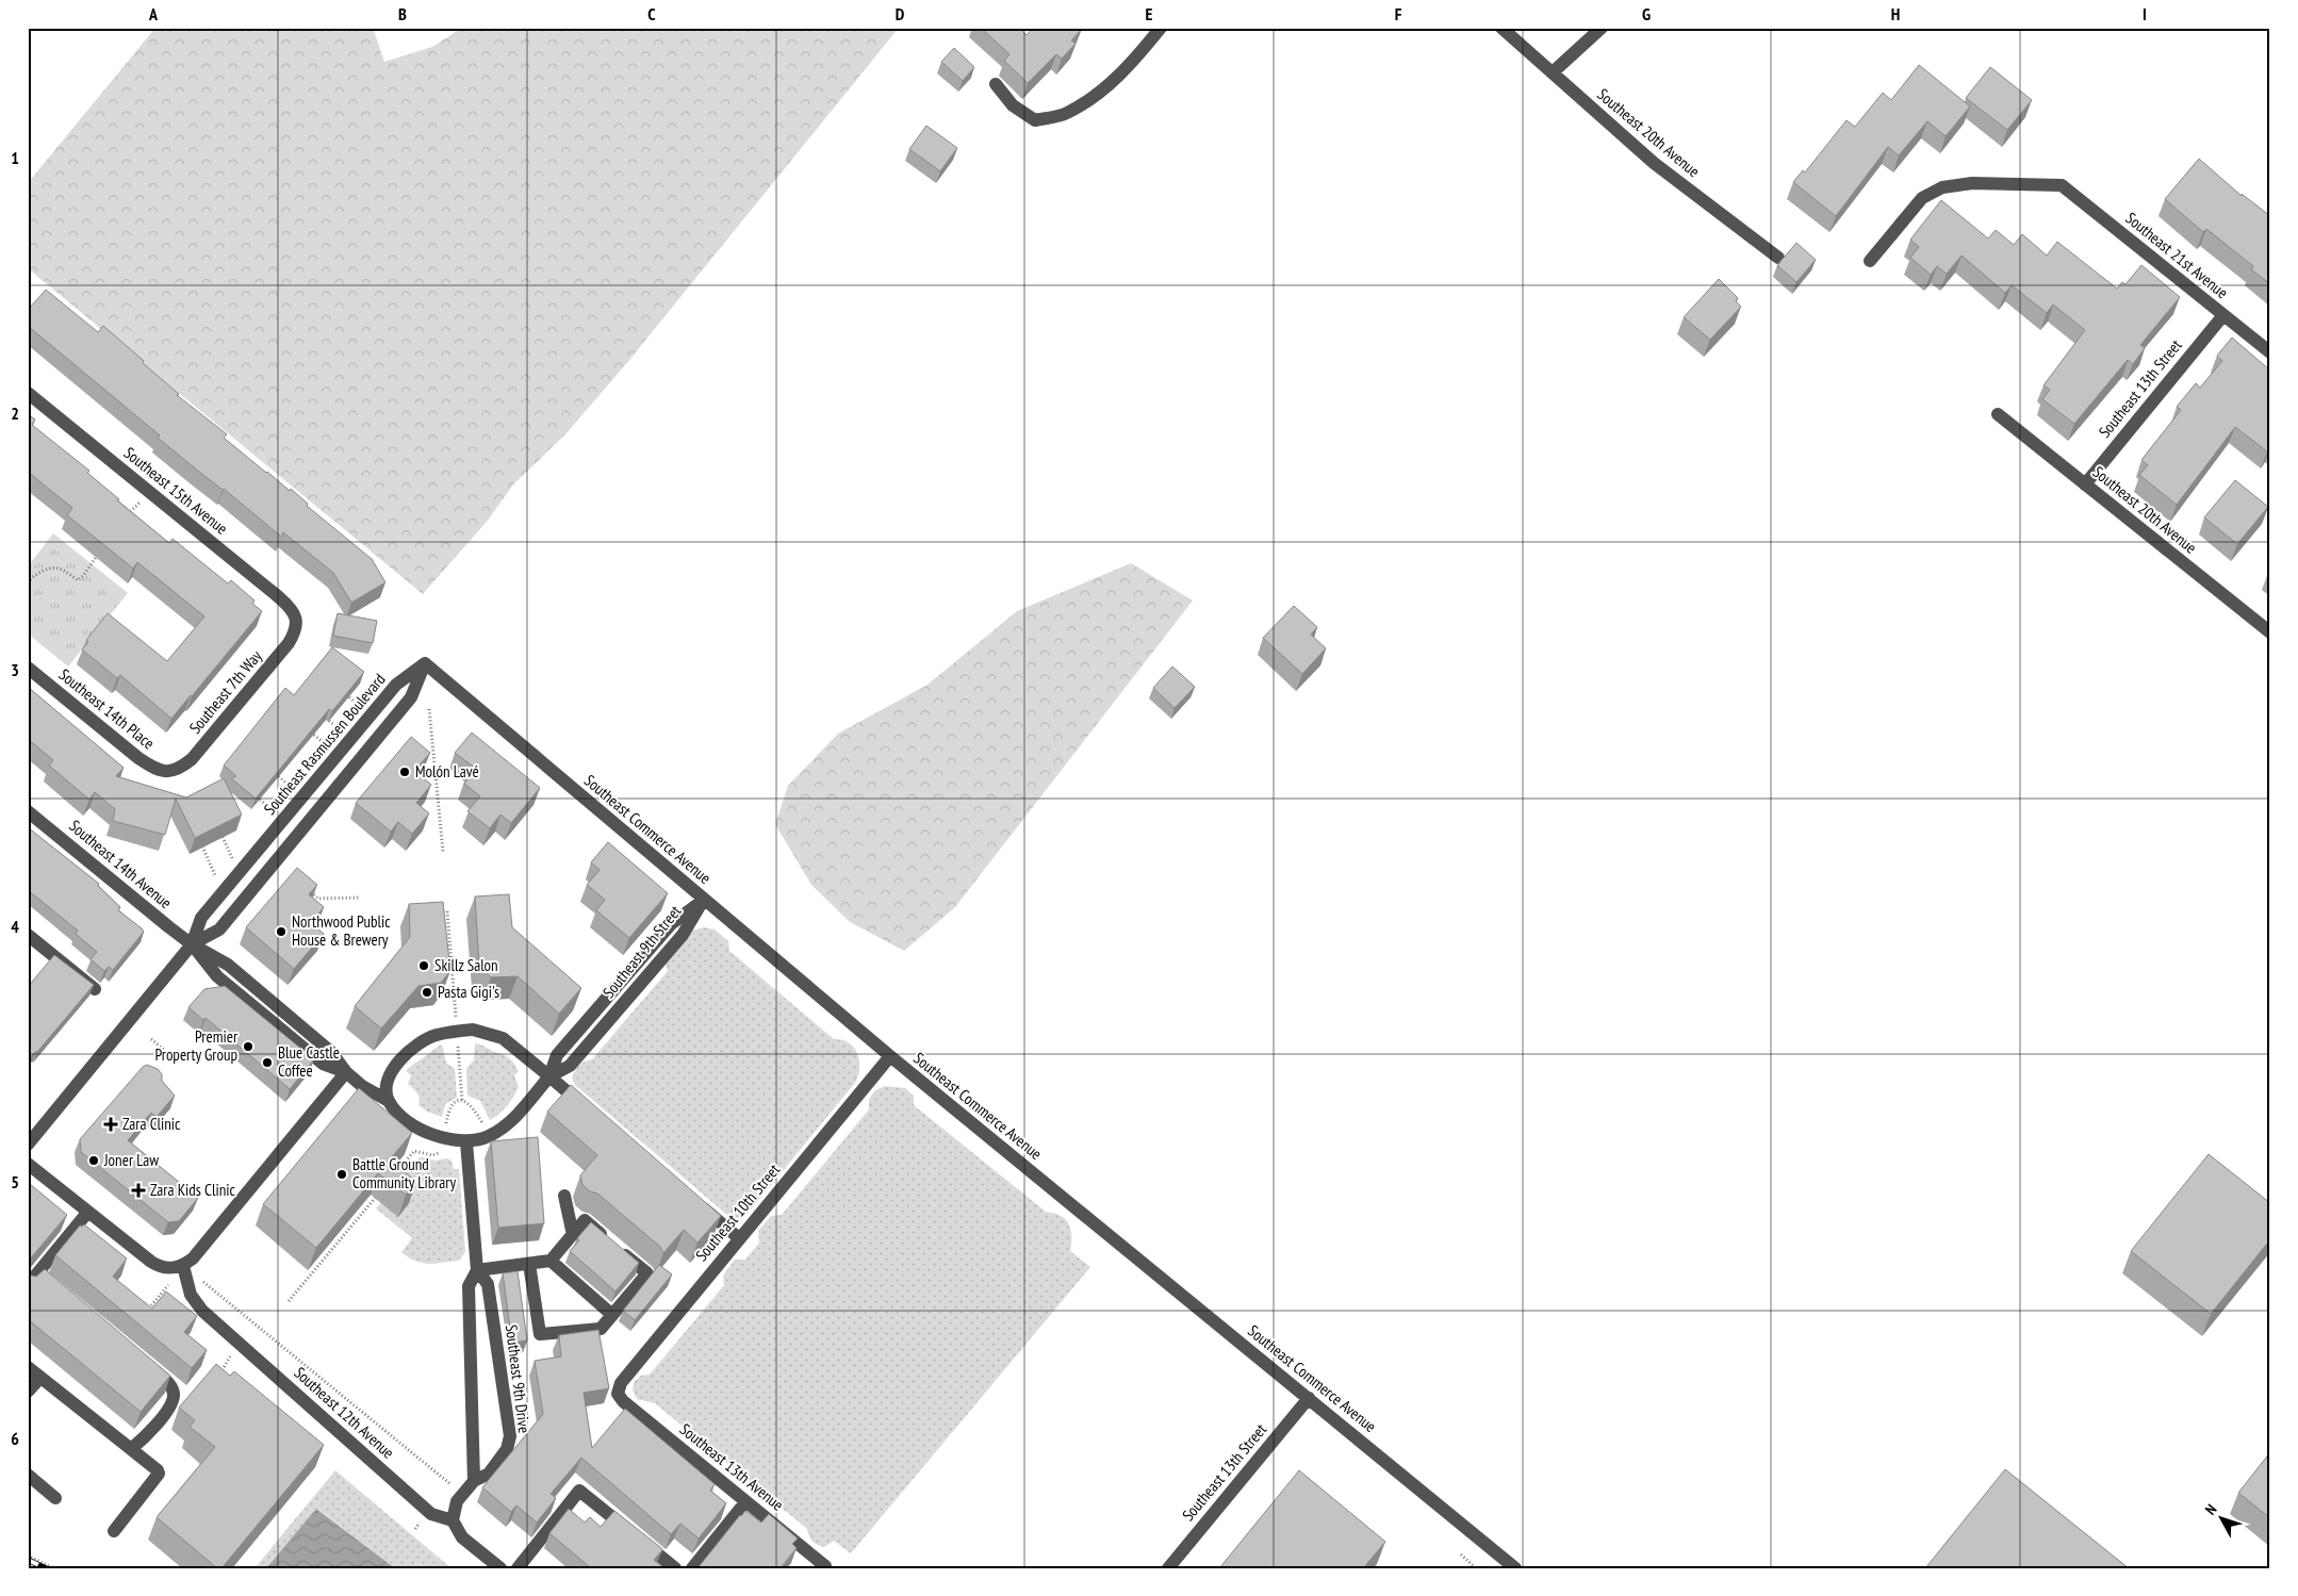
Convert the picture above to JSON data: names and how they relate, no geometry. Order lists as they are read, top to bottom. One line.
{"streets":{"street":["Southeast 20th Avenue","Southeast 21st Avenue","Southeast 13th Street","Southeast 15th Avenue","Southeast 7th Way","Southeast 14th Place","Southeast Rasmussen Boulevard","Southeast Commerce Avenue","Southeast 14th Avenue","Southeast 9th Street","Southeast 10th Street","Southeast 9th Drive","Southeast 12th Avenue","Southeast 13th Avenue"]},"crossings":[["Southeast 20th Avenue","Southeast 13th Street"],["Southeast 21st Avenue","Southeast 13th Street"],["Southeast 13th Street","Southeast Commerce Avenue"],["Southeast 15th Avenue","Southeast 7th Way"],["Southeast 7th Way","Southeast 14th Place"],["Southeast Rasmussen Boulevard","Southeast Commerce Avenue"],["Southeast Rasmussen Boulevard","Southeast 14th Avenue"],["Southeast Commerce Avenue","Southeast 9th Street"],["Southeast Commerce Avenue","Southeast 10th Street"],["Southeast 14th Avenue","Southeast 9th Street"],["Southeast 14th Avenue","Southeast 9th Drive"],["Southeast 9th Street","Southeast 9th Drive"],["Southeast 10th Street","Southeast 13th Avenue"],["Southeast 9th Drive","Southeast 12th Avenue"]],"places":{"other":["Molón Lavé","Northwood Public House & Brewery","Skillz Salon","Pasta Gigi's","Premier Property Group","Blue Castle Coffee","Joner Law","Battle Ground Community Library"],"health":["Zara Clinic","Zara Kids Clinic"]},"north":"top left","grid":{"columns":["A","B","C","D","E","F","G","H","I"],"rows":["1","2","3","4","5","6"]}}
